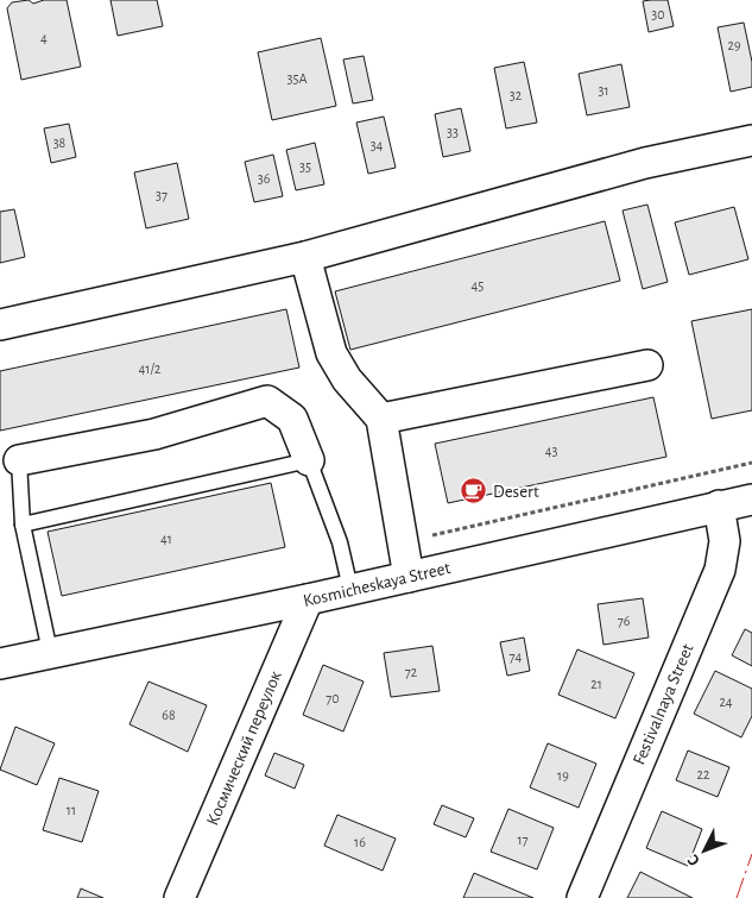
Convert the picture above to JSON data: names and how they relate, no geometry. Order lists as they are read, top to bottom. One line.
{"streets":{"street":["Kosmicheskaya Street","Festivalnaya Street","Космический переулок"]},"crossings":[["Kosmicheskaya Street","Festivalnaya Street"],["Kosmicheskaya Street","Космический переулок"]],"places":{"cafe":["Desert"]},"house_numbers":["30","4","29","35А","31","32","33","38","34","35","36","37","45","41/2","43","41","76","74","72","21","70","24","68","22","19","11","17","16"],"north":"bottom left"}
